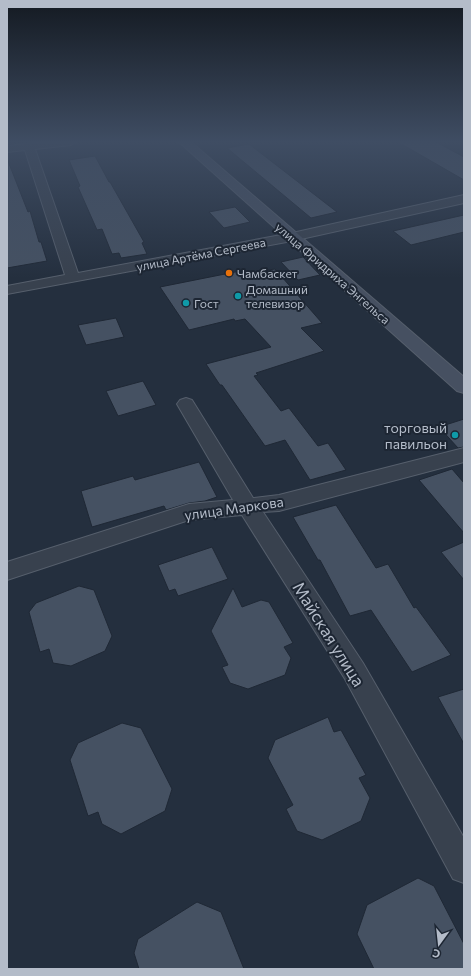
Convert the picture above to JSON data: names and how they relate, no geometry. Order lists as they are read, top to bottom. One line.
{"streets":{"street":["улица Артёма Сергеева","улица Фридриха Энгельса","улица Маркова","Майская улица"]},"crossings":[["улица Артёма Сергеева","улица Фридриха Энгельса"],["улица Маркова","Майская улица"]],"places":["Чамбаскет","Домашний телевизор","Гост","торговый павильон"],"north":"bottom"}
